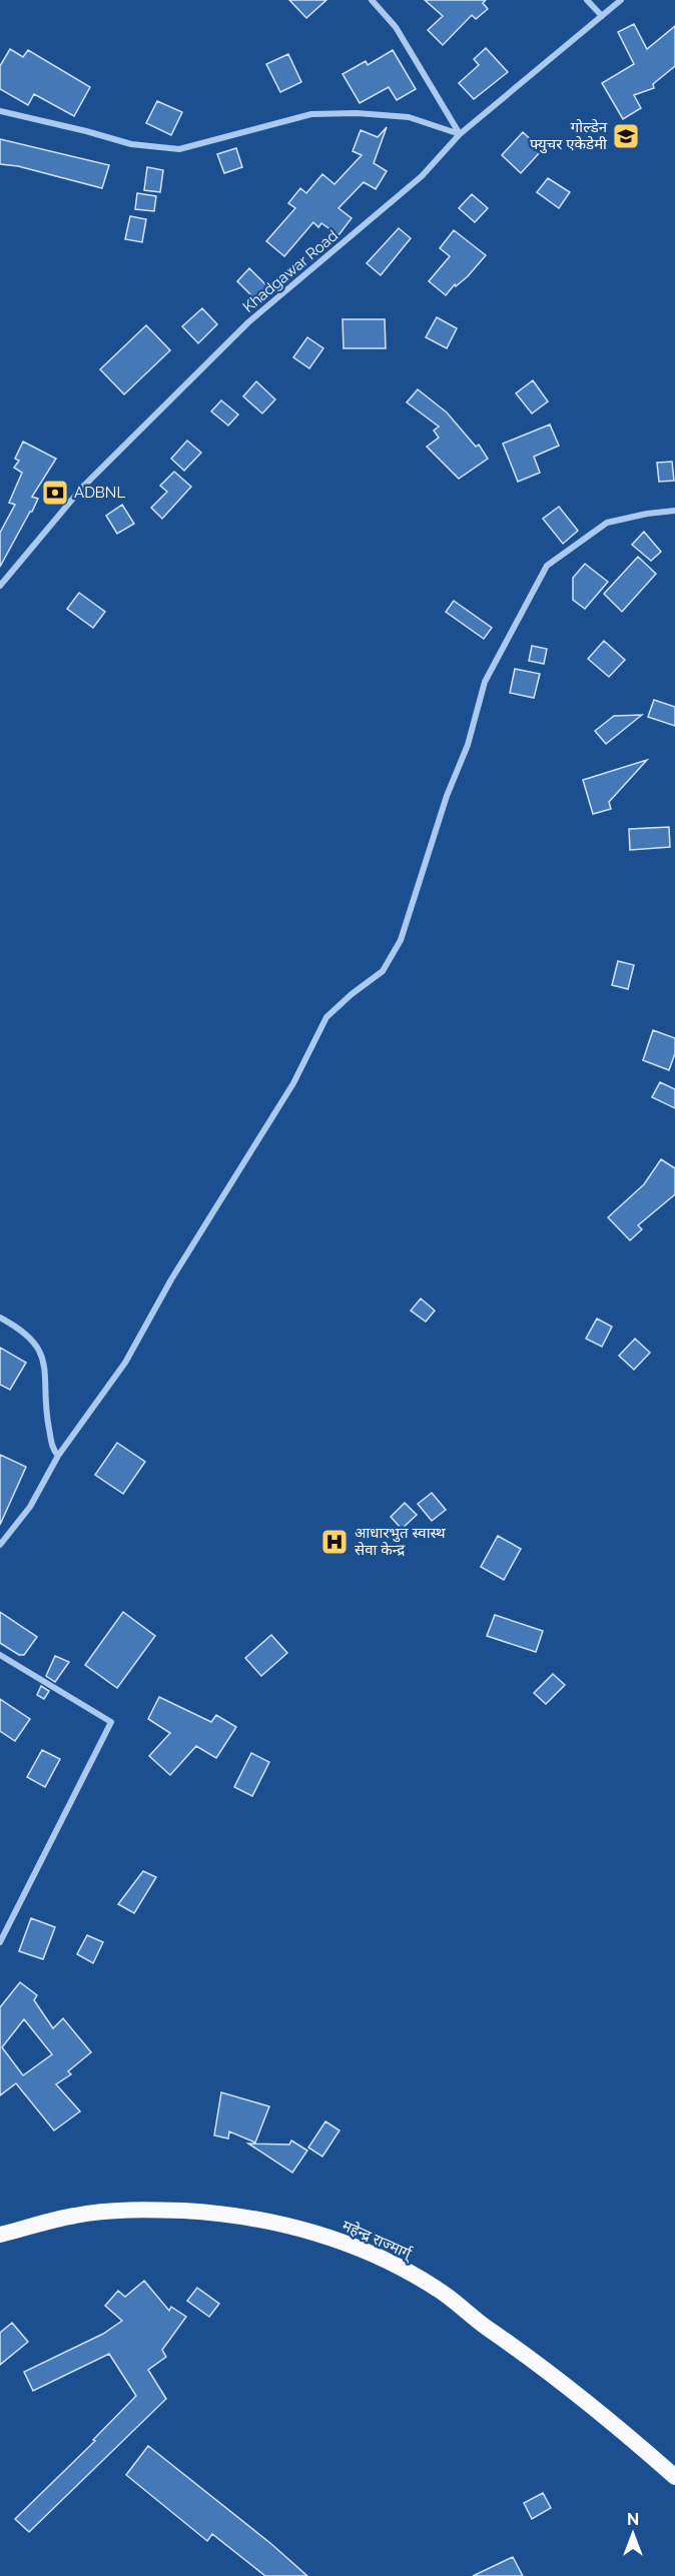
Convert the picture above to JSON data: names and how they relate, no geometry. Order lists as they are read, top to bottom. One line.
{"streets":{"highway":["महेन्द्र राज्मार्ग्"],"street":["Khadgawar Road"]},"places":{"school or university":["गोल्डेन फ्युचर एकेडेमी"],"bank":["ADBNL"],"hospital":["आधारभुत स्वास्थ सेवा केन्द्र"]},"north":"top"}
